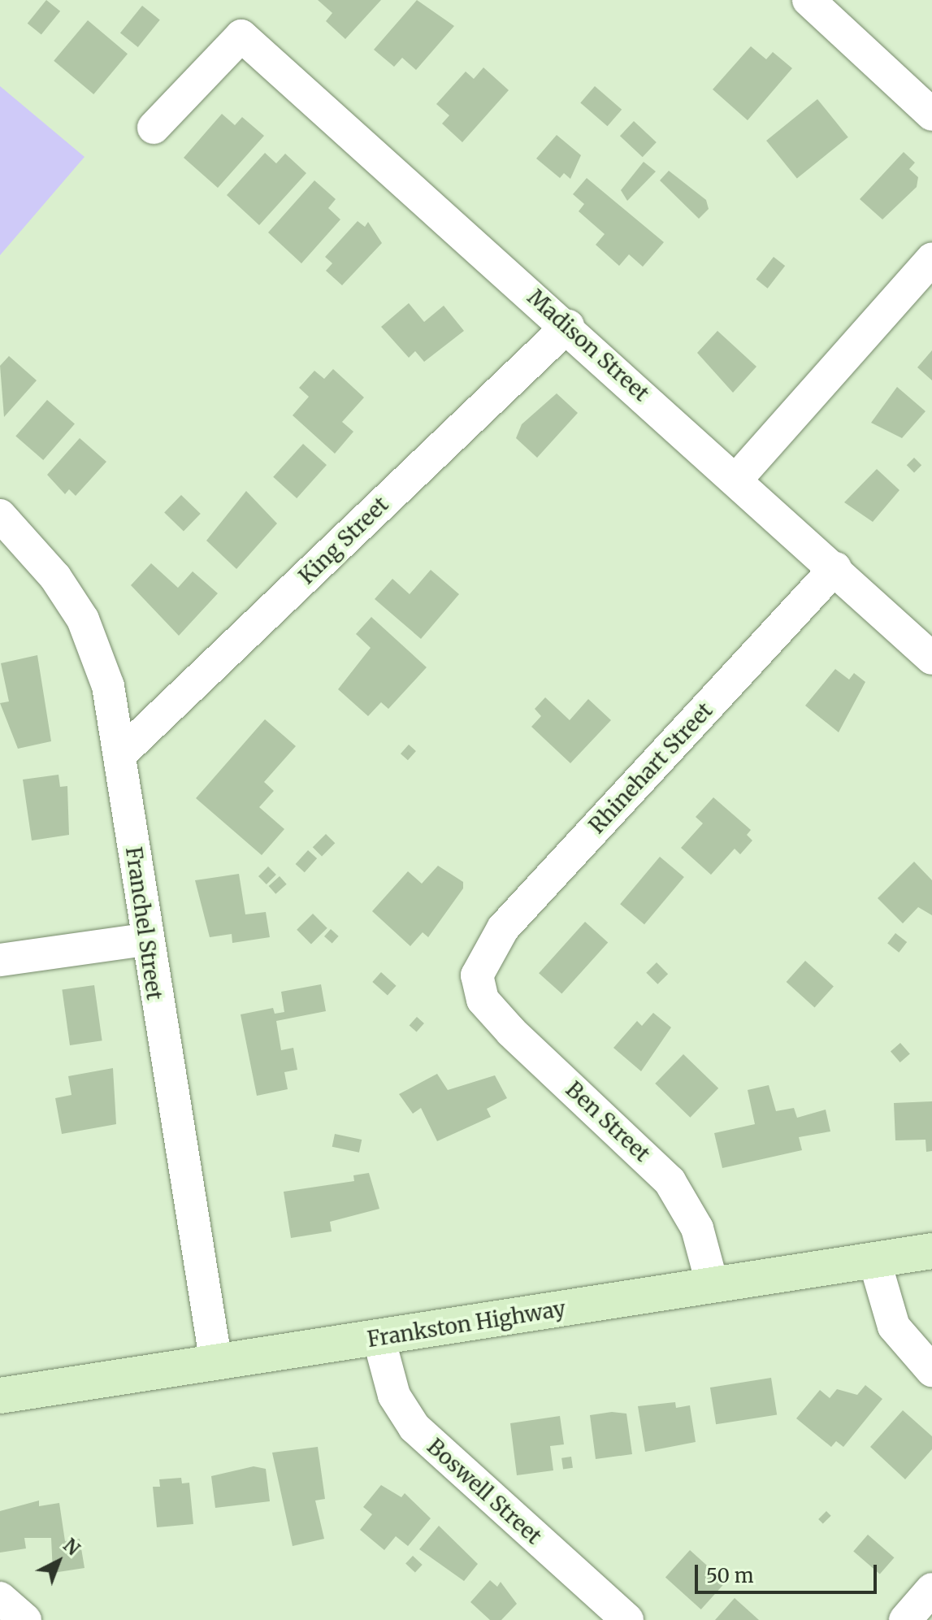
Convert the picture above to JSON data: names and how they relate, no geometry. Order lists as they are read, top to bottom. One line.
{"streets":{"main road":["Frankston Highway"],"street":["Madison Street","King Street","Rhinehart Street","Franchel Street","Ben Street","Boswell Street"]},"crossings":[["Madison Street","King Street"],["Madison Street","Rhinehart Street"],["King Street","Franchel Street"],["Rhinehart Street","Ben Street"],["Franchel Street","Frankston Highway"],["Ben Street","Frankston Highway"],["Frankston Highway","Boswell Street"]],"scale_bar":"50 m","north":"top right"}
